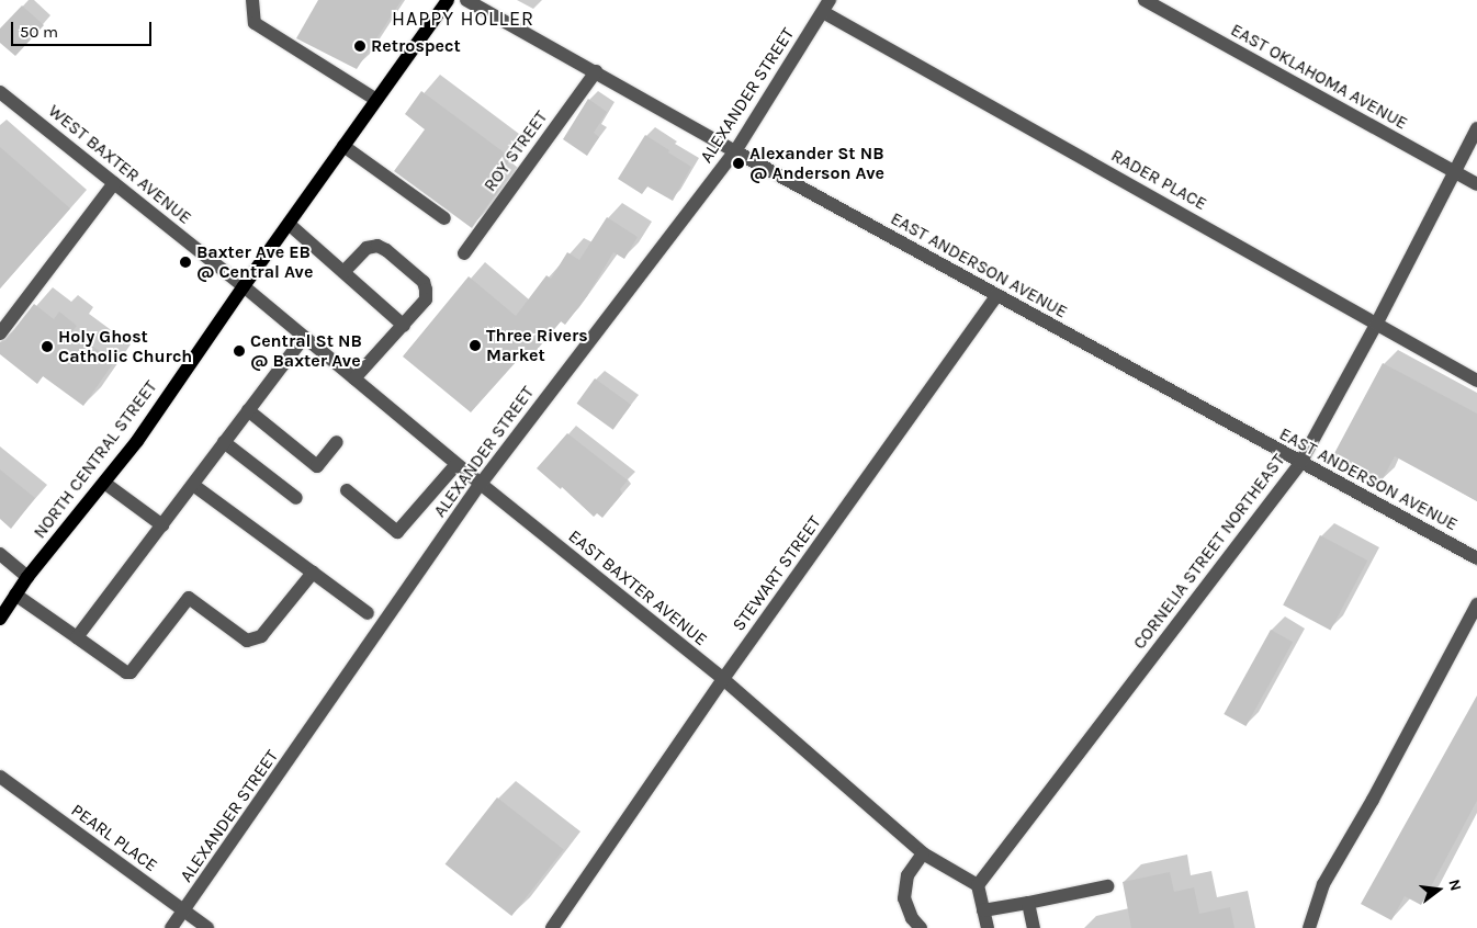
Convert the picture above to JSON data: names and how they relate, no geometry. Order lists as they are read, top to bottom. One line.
{"streets":{"main road":["NORTH CENTRAL STREET"],"street":["EAST OKLAHOMA AVENUE","ALEXANDER STREET","ROY STREET","WEST BAXTER AVENUE","RADER PLACE","EAST ANDERSON AVENUE","CORNELIA STREET NORTHEAST","STEWART STREET","EAST BAXTER AVENUE","PEARL PLACE"]},"crossings":[["EAST OKLAHOMA AVENUE","CORNELIA STREET NORTHEAST"],["ALEXANDER STREET","RADER PLACE"],["ALEXANDER STREET","EAST ANDERSON AVENUE"],["ALEXANDER STREET","EAST BAXTER AVENUE"],["ALEXANDER STREET","PEARL PLACE"],["ROY STREET","EAST ANDERSON AVENUE"],["WEST BAXTER AVENUE","NORTH CENTRAL STREET"],["WEST BAXTER AVENUE","EAST BAXTER AVENUE"],["RADER PLACE","CORNELIA STREET NORTHEAST"],["EAST ANDERSON AVENUE","CORNELIA STREET NORTHEAST"],["EAST ANDERSON AVENUE","STEWART STREET"],["NORTH CENTRAL STREET","EAST BAXTER AVENUE"],["CORNELIA STREET NORTHEAST","EAST BAXTER AVENUE"],["STEWART STREET","EAST BAXTER AVENUE"]],"districts":["HAPPY HOLLER"],"places":["Retrospect","Alexander St NB @ Anderson Ave","Baxter Ave EB @ Central Ave","Three Rivers Market","Holy Ghost Catholic Church","Central St NB @ Baxter Ave"],"scale_bar":"50 m","north":"right"}
